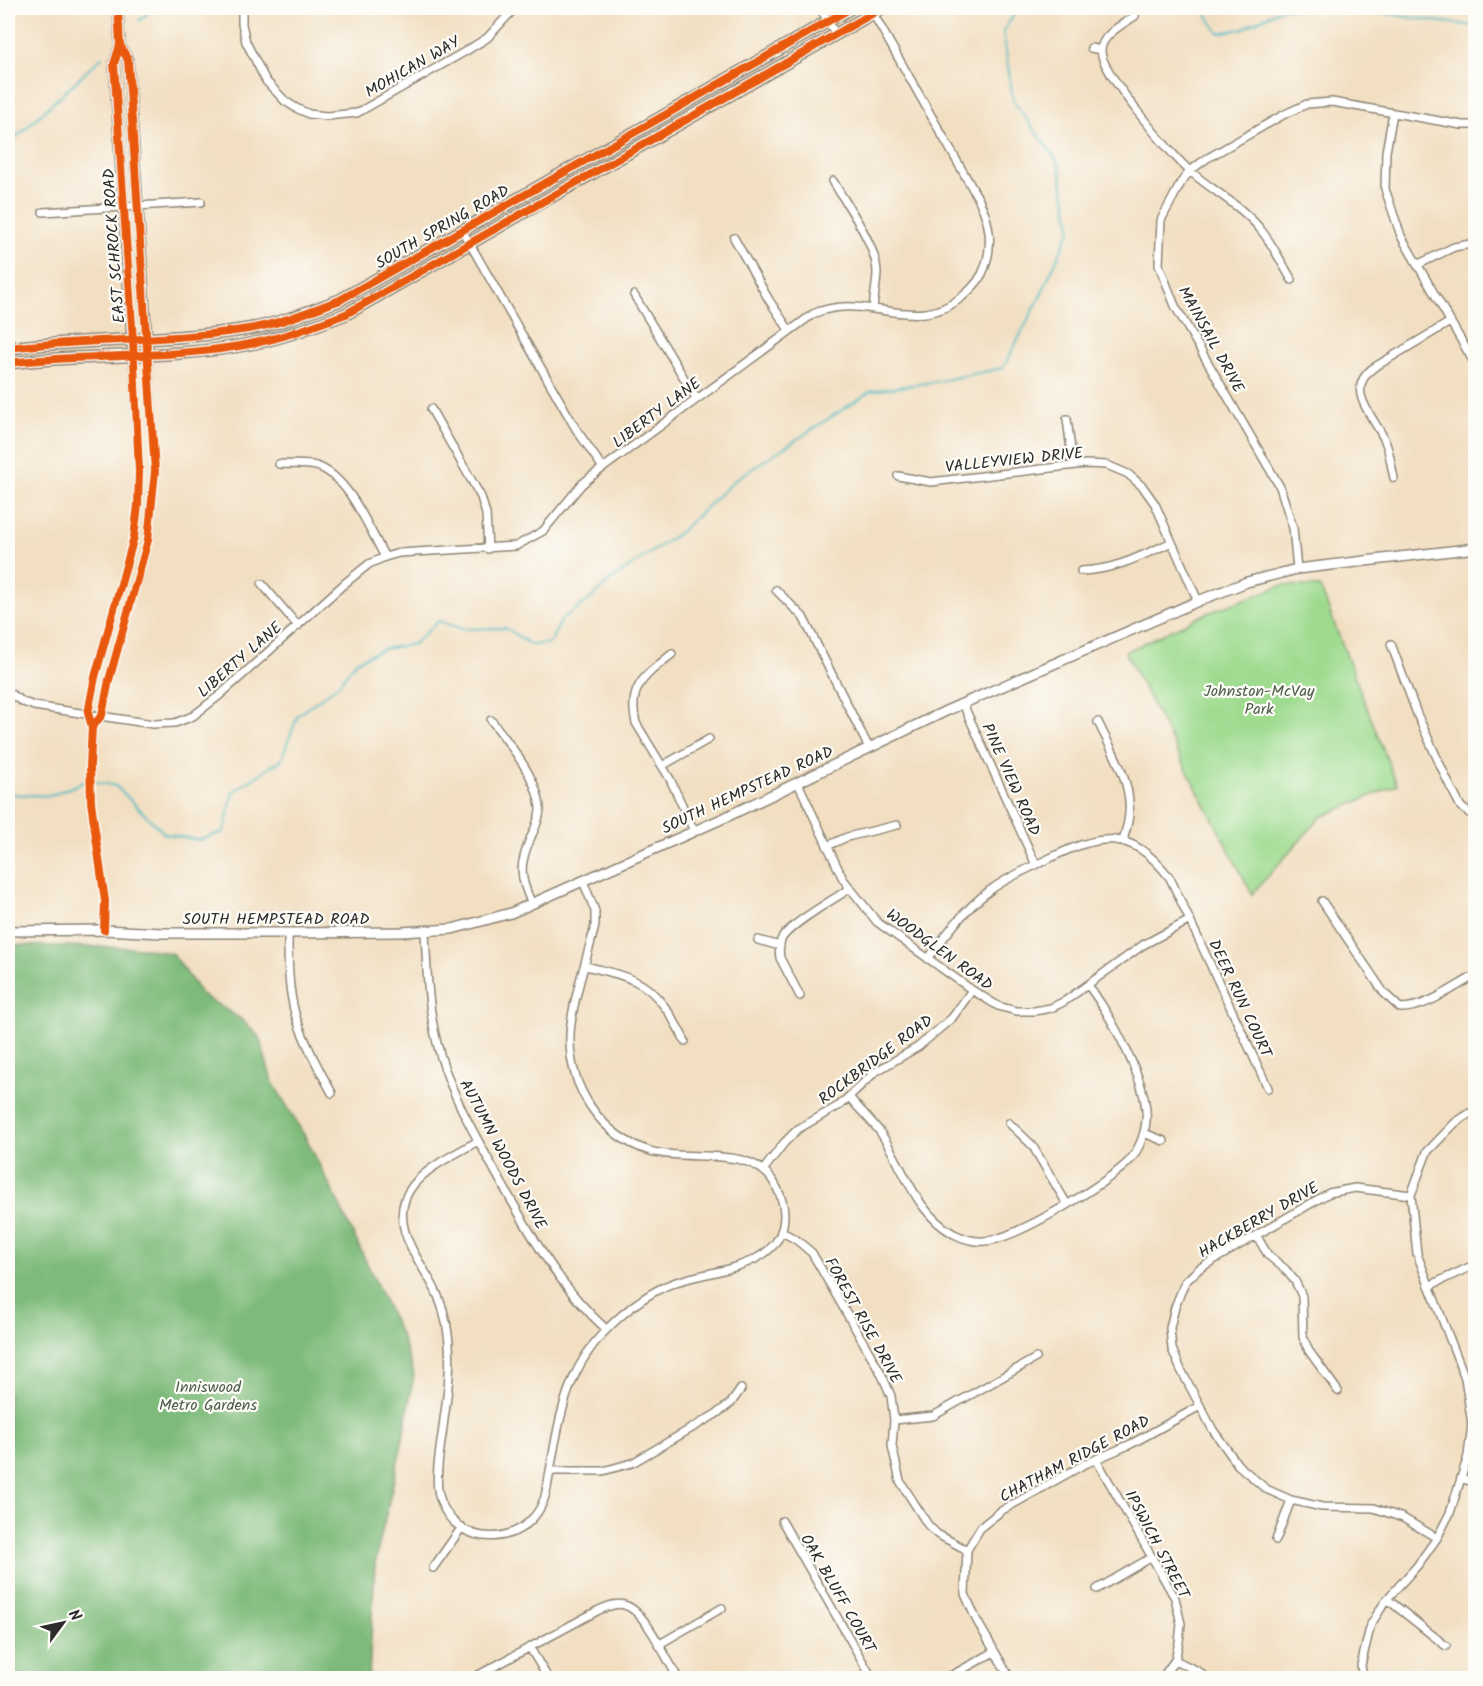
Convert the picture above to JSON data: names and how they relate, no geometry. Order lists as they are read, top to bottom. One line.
{"streets":{"main road":["SOUTH SPRING ROAD"],"street":["MOHICAN WAY","EAST SCHROCK ROAD","MAINSAIL DRIVE","LIBERTY LANE","VALLEYVIEW DRIVE","PINE VIEW ROAD","SOUTH HEMPSTEAD ROAD","WOODGLEN ROAD","DEER RUN COURT","ROCKBRIDGE ROAD","AUTUMN WOODS DRIVE","HACKBERRY DRIVE","FOREST RISE DRIVE","CHATHAM RIDGE ROAD","IPSWICH STREET","OAK BLUFF COURT"]},"crossings":[["SOUTH SPRING ROAD","EAST SCHROCK ROAD"],["SOUTH SPRING ROAD","LIBERTY LANE"],["EAST SCHROCK ROAD","LIBERTY LANE"],["EAST SCHROCK ROAD","SOUTH HEMPSTEAD ROAD"],["MAINSAIL DRIVE","SOUTH HEMPSTEAD ROAD"],["VALLEYVIEW DRIVE","SOUTH HEMPSTEAD ROAD"],["PINE VIEW ROAD","SOUTH HEMPSTEAD ROAD"],["SOUTH HEMPSTEAD ROAD","WOODGLEN ROAD"],["SOUTH HEMPSTEAD ROAD","AUTUMN WOODS DRIVE"],["WOODGLEN ROAD","DEER RUN COURT"],["WOODGLEN ROAD","ROCKBRIDGE ROAD"],["HACKBERRY DRIVE","CHATHAM RIDGE ROAD"],["FOREST RISE DRIVE","CHATHAM RIDGE ROAD"],["CHATHAM RIDGE ROAD","IPSWICH STREET"]],"parks":["Johnston-McVay Park","Inniswood Metro Gardens"],"north":"top right"}
